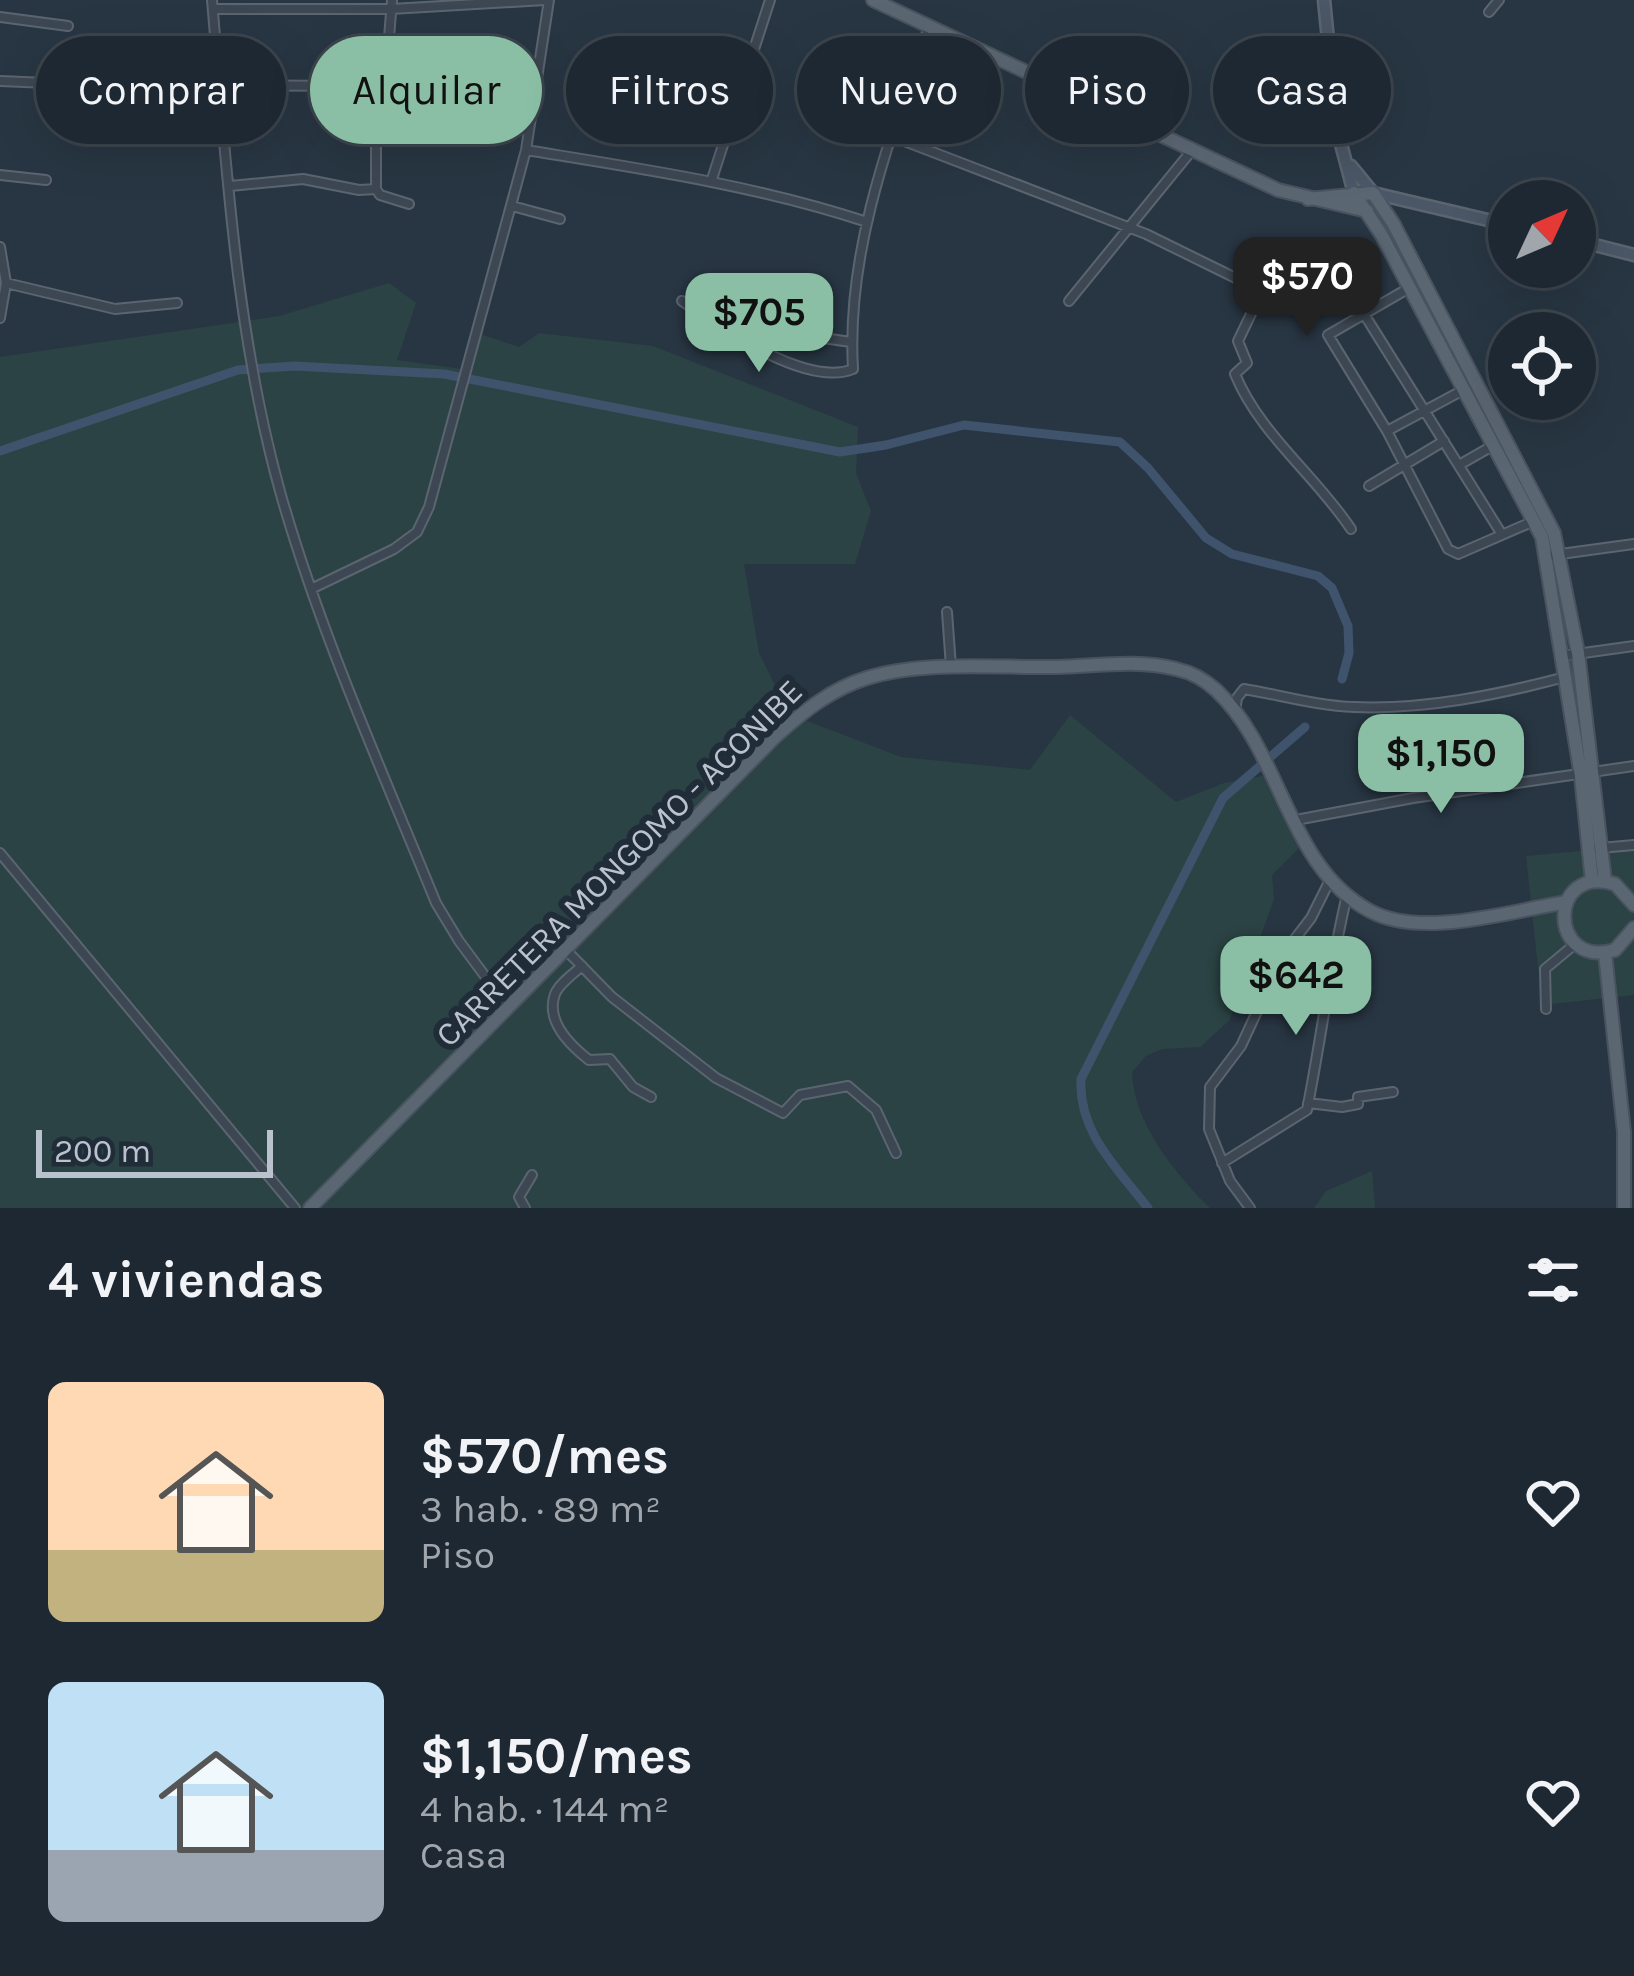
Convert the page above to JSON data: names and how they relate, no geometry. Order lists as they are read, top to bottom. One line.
{"streets":{"main road":["CARRETERA MONGOMO - ACONIBE"]},"scale_bar":"200 m","north":"top right","page":{"chip":["Comprar","Alquilar","Filtros","Nuevo","Piso","Casa"],"price":["$570","$705","$1,150","$642"],"scale":"200 m","heading":"4 viviendas","list":[{"name":"$570/mes","note":"3 hab. · 89 m² · Piso"},{"name":"$1,150/mes","note":"4 hab. · 144 m² · Casa"}]}}
